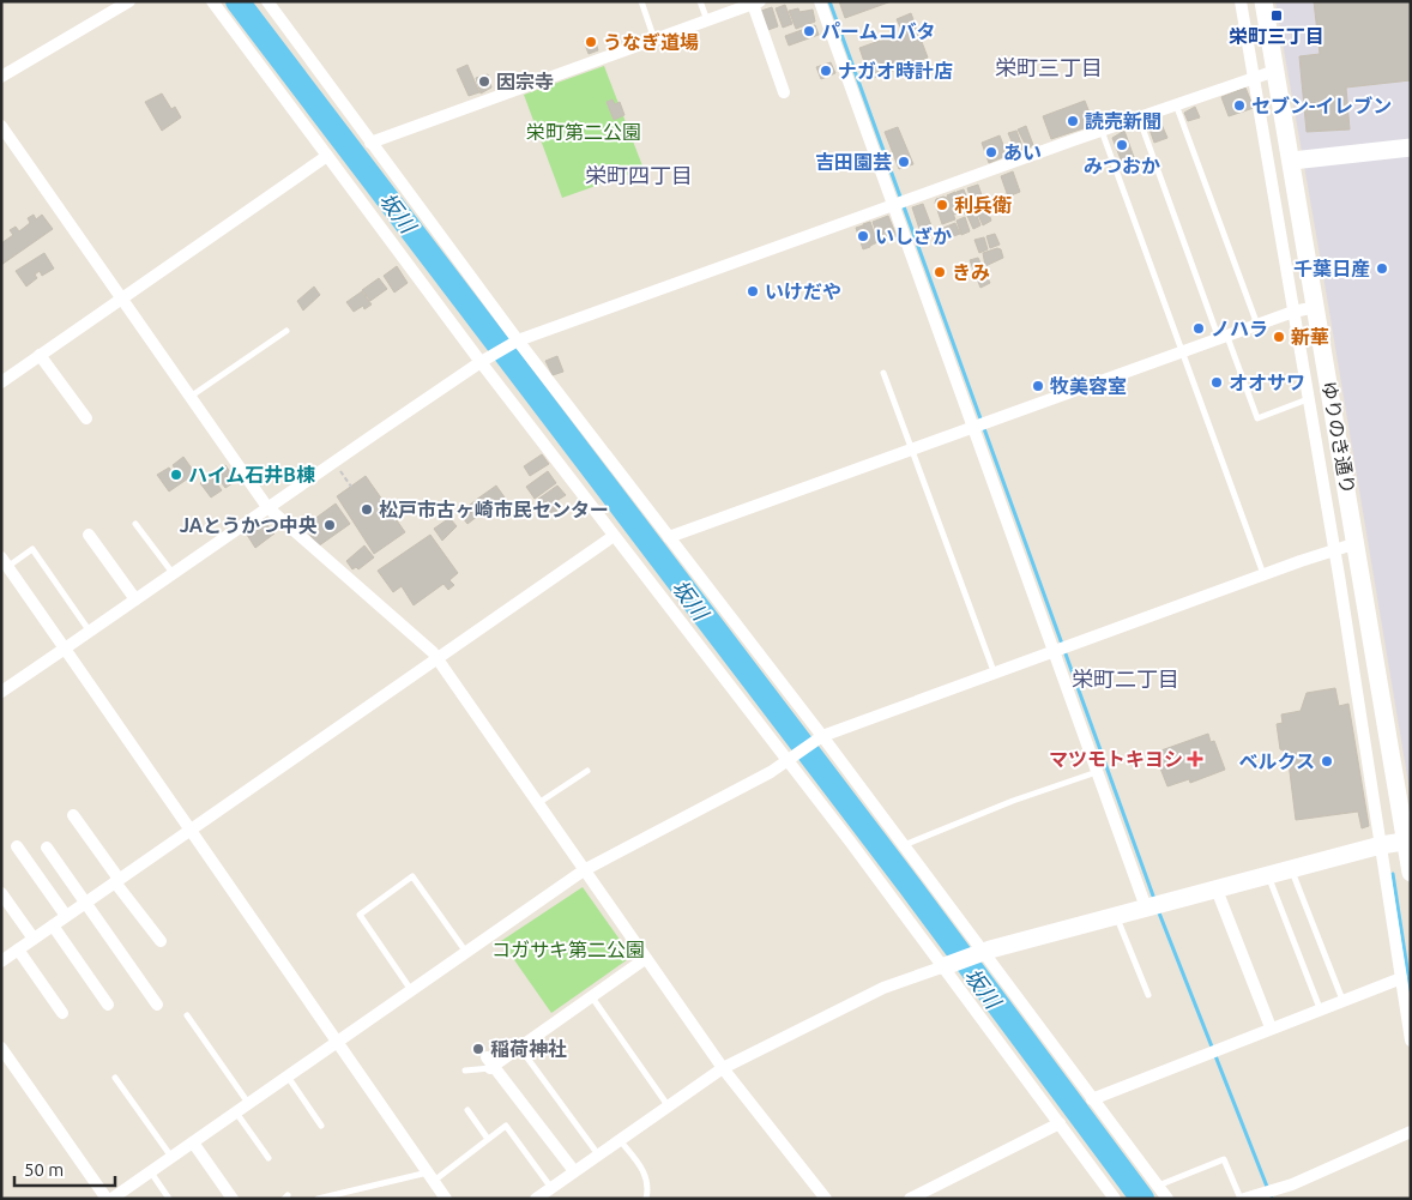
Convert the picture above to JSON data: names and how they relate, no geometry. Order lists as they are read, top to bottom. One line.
{"streets":{"street":["ゆりのき通り"]},"districts":["栄町三丁目","栄町四丁目","栄町二丁目"],"water":["坂川"],"parks":["栄町第二公園","コガサキ第二公園"],"places":{"transit":["栄町三丁目"],"other":["パームコバタ","うなぎ道場","ナガオ時計店","因宗寺","セブン-イレブン","読売新聞","みつおか","あい","吉田園芸","利兵衛","いしざか","千葉日産","きみ","いけだや","ノハラ","新華","オオサワ","牧美容室","ハイム石井B棟","松戸市古ヶ崎市民センター","JAとうかつ中央","ベルクス","稲荷神社"],"health":["マツモトキヨシ"]},"scale_bar":"50 m"}
